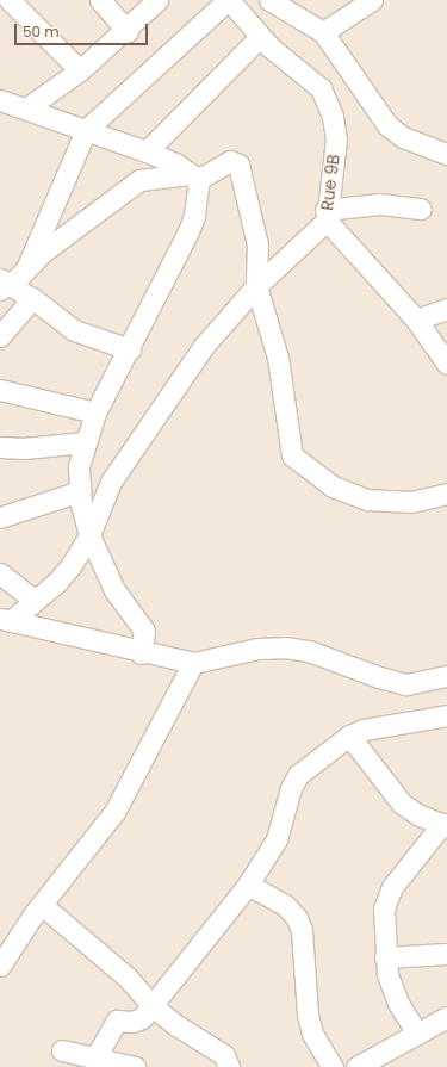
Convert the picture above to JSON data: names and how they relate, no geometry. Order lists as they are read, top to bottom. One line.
{"streets":{"street":["Rue 9B"]},"scale_bar":"50 m"}
